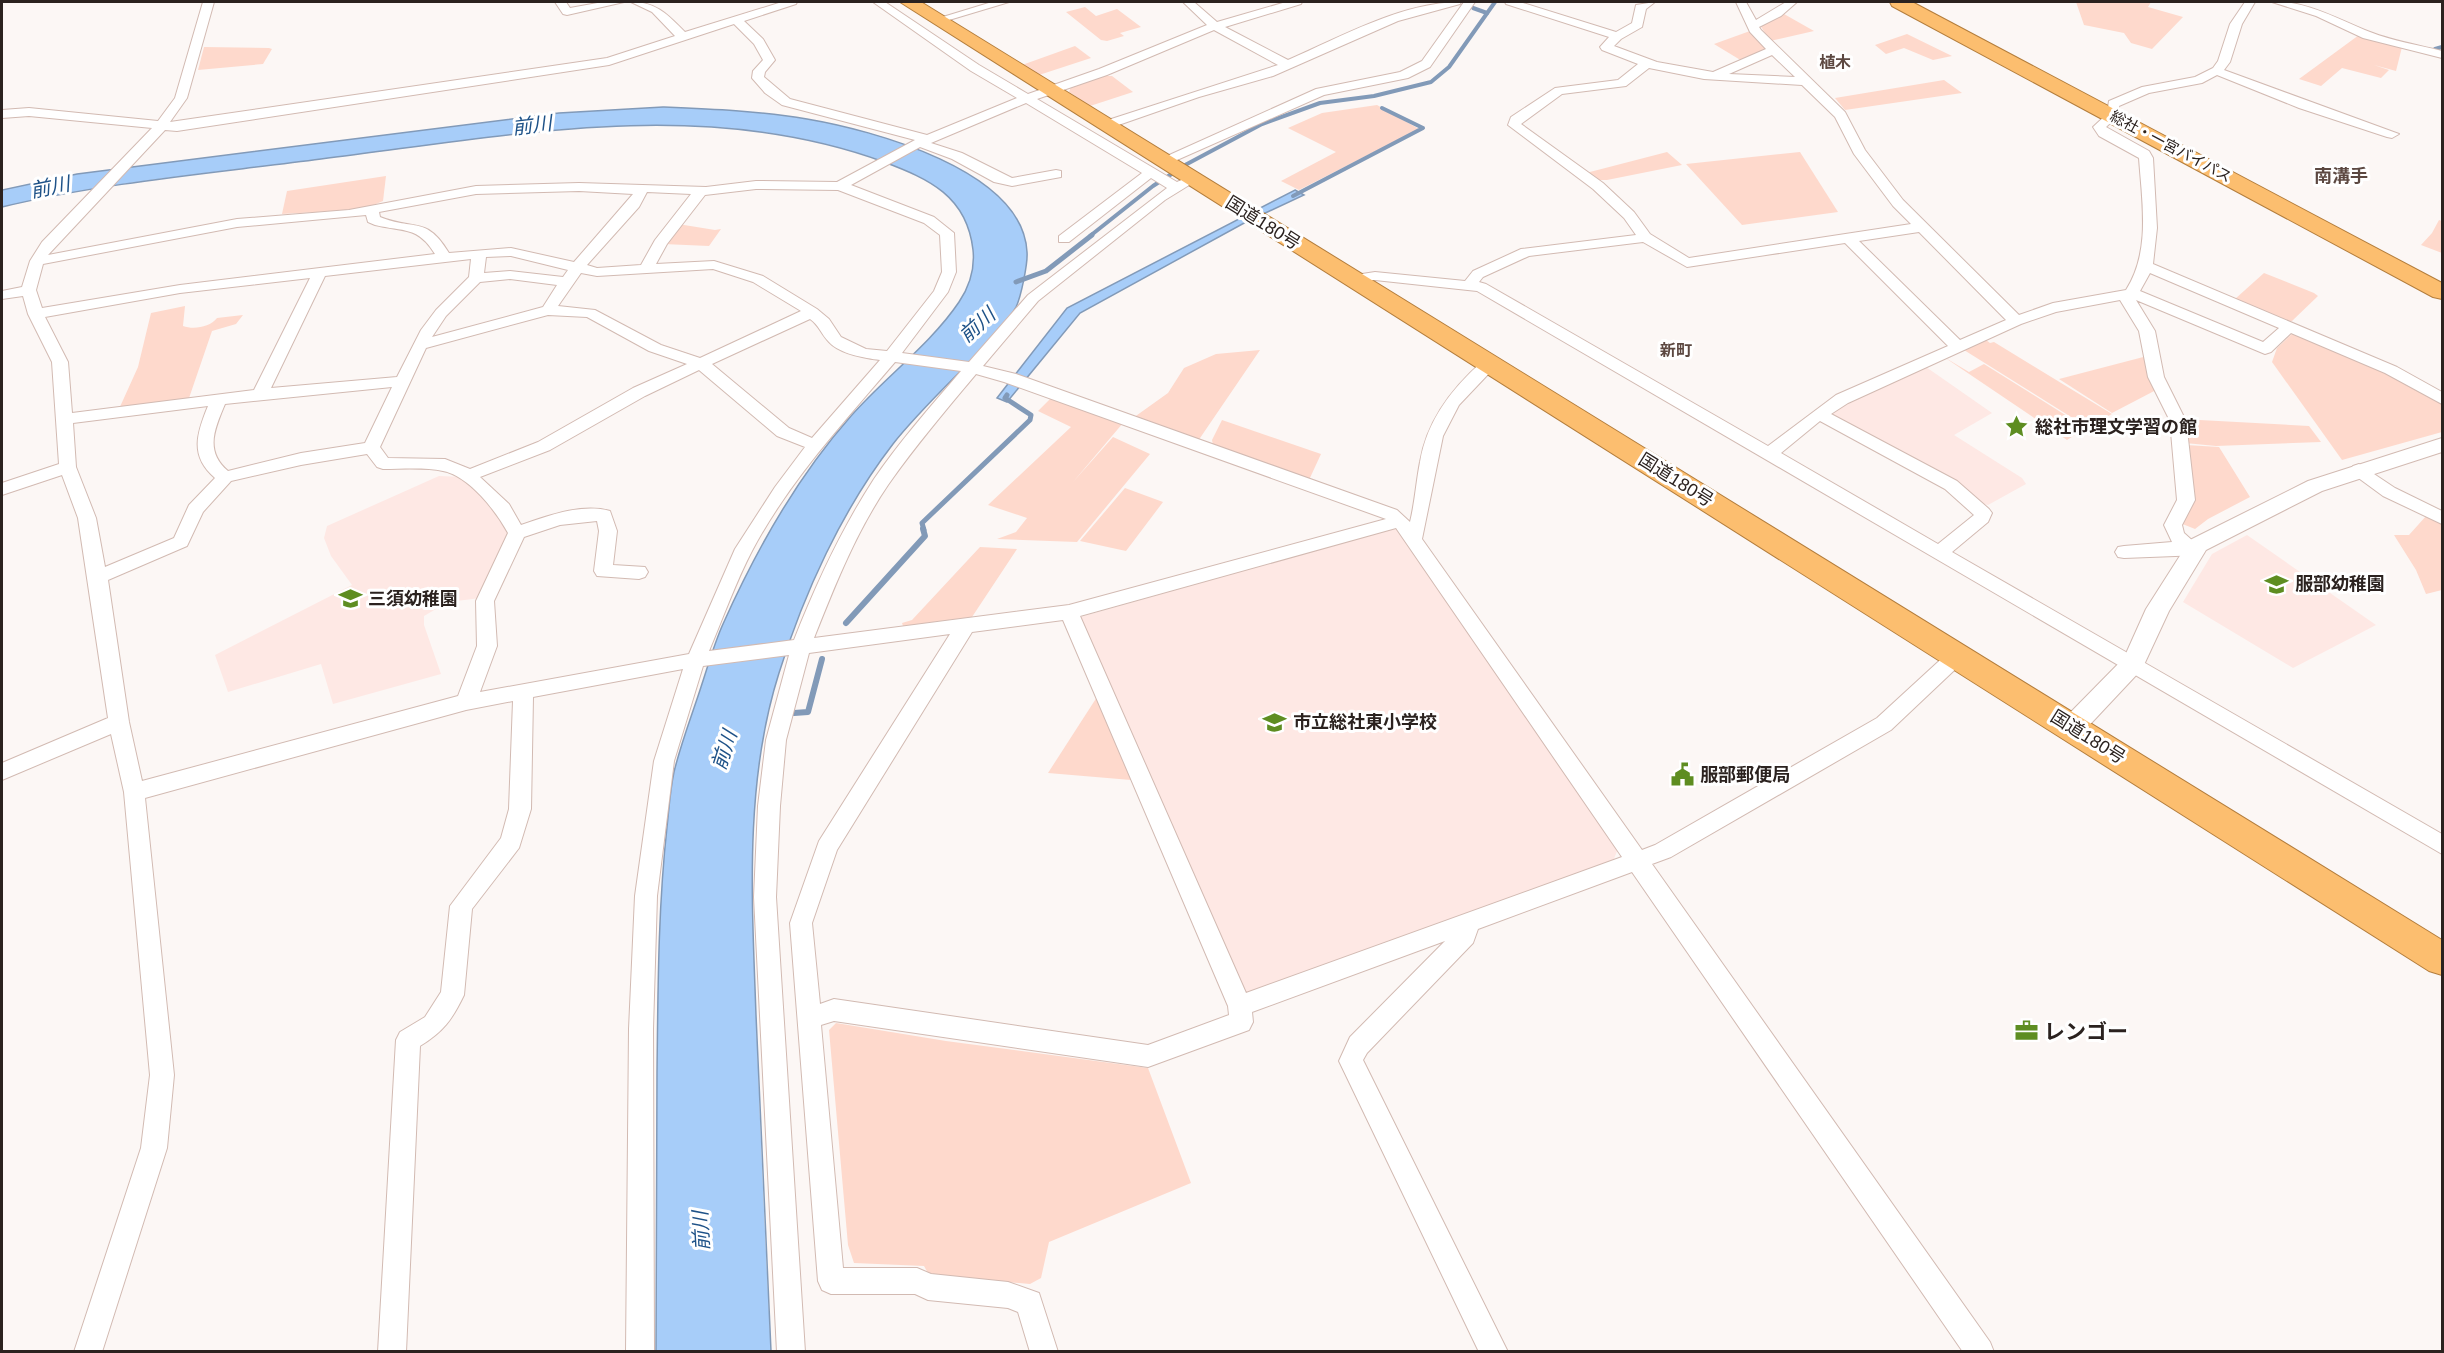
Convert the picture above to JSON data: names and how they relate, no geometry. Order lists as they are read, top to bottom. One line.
{"streets":{"highway":["総社・一宮バイパス","国道180号"]},"districts":["植木","南溝手","新町"],"water":["前川"],"places":{"place":["総社市理文学習の館"],"school or university":["服部幼稚園","三須幼稚園","市立総社東小学校"],"public building":["服部郵便局"],"office":["レンゴー"]}}
